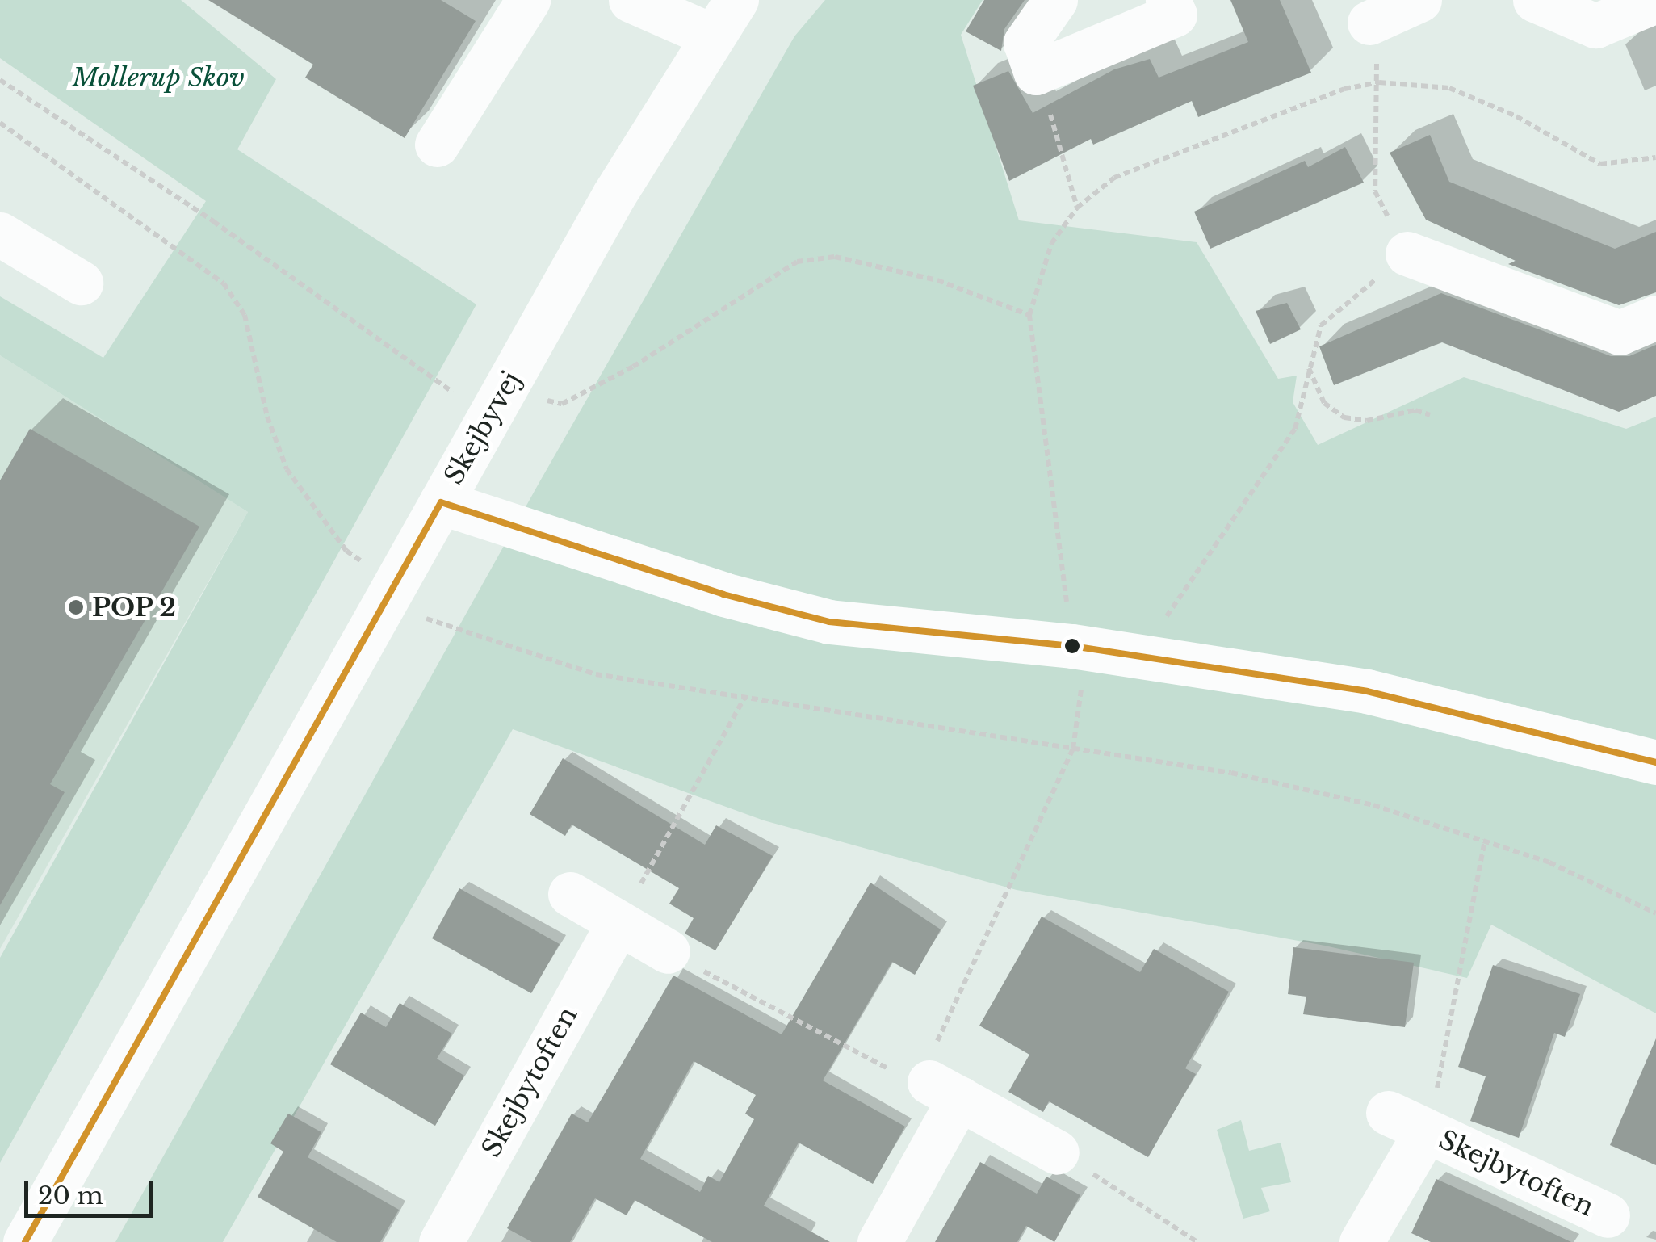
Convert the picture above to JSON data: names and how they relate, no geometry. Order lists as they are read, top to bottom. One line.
{"streets":{"street":["Skejbyvej","Skejbytoften"]},"parks":["Mollerup Skov"],"places":["POP 2"],"scale_bar":"20 m"}
